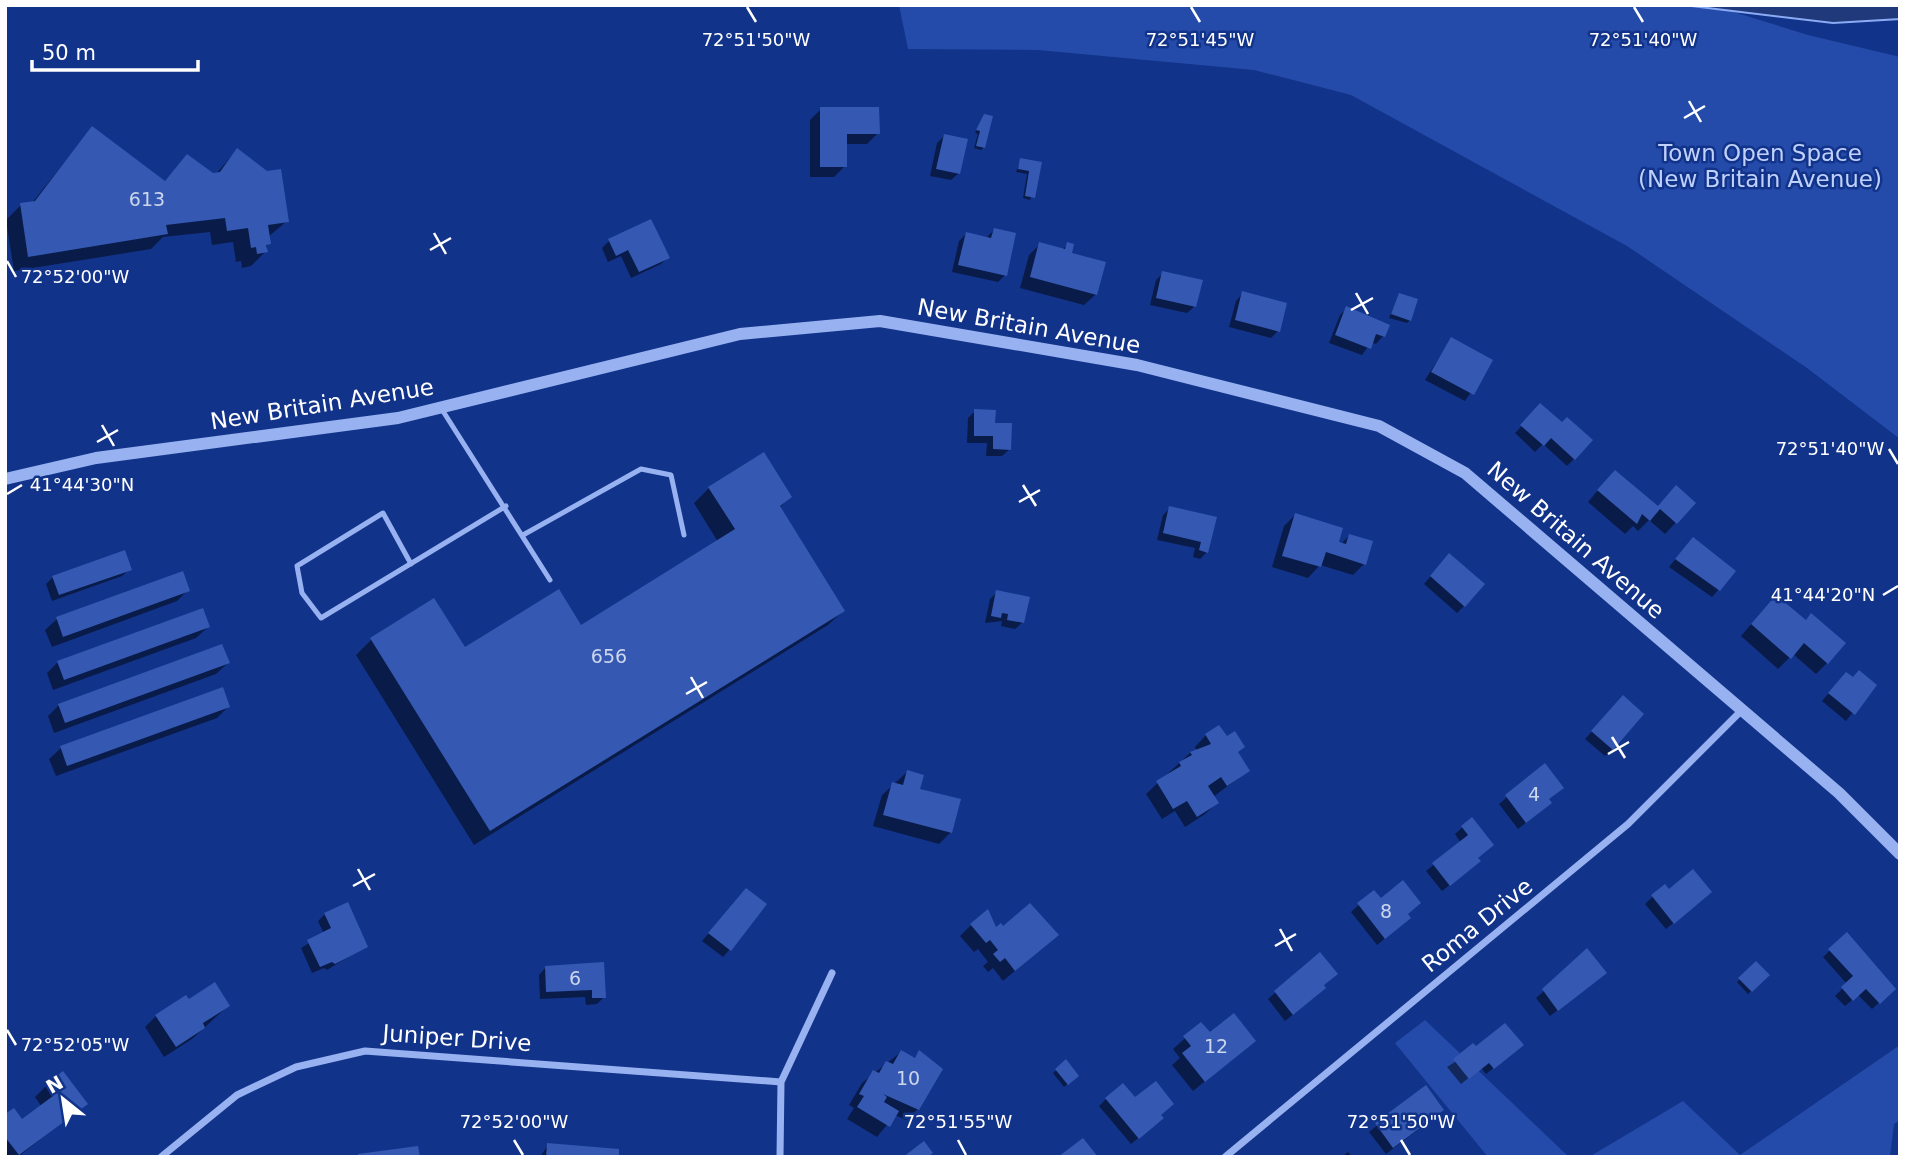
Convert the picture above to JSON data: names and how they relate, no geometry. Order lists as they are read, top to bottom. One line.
{"streets":{"street":["New Britain Avenue","Roma Drive","Juniper Drive"]},"crossings":[["New Britain Avenue","Roma Drive"]],"parks":["Town Open Space (New Britain Avenue)"],"house_numbers":["613","656","4","8","6","12","10"],"scale_bar":"50 m","north":"top left","coordinates":["72°51'50\"W","72°51'45\"W","72°51'40\"W","72°52'00\"W","41°44'30\"N","41°44'20\"N","72°52'05\"W","72°51'55\"W"]}
